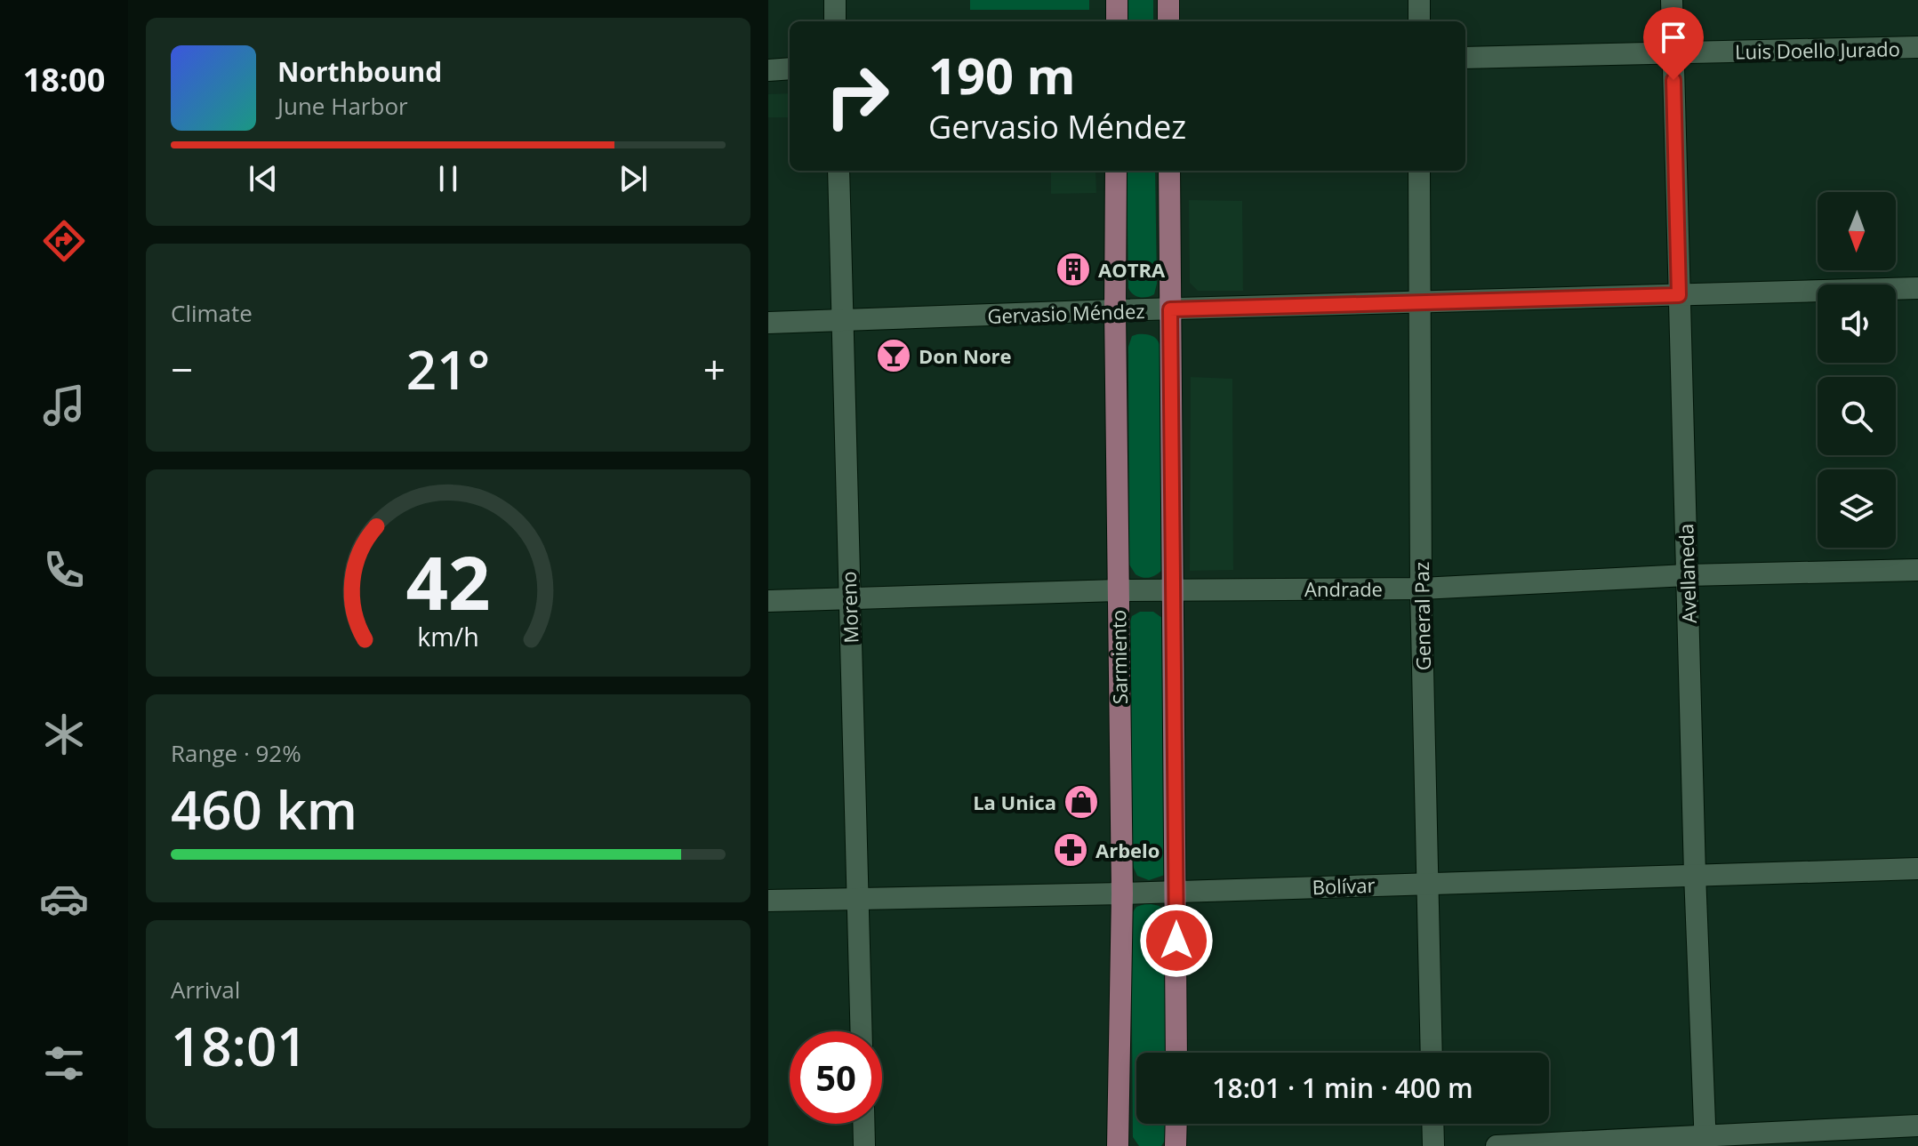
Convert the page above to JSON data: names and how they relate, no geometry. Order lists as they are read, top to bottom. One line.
{"streets":{"main road":["Sarmiento"],"street":["Luis Doello Jurado","Gervasio Méndez","Avellaneda","Andrade","Moreno","General Paz","Bolívar"]},"crossings":[["Luis Doello Jurado","Avellaneda"],["Gervasio Méndez","Avellaneda"],["Gervasio Méndez","Moreno"],["Gervasio Méndez","General Paz"],["Gervasio Méndez","Sarmiento"],["Avellaneda","Andrade"],["Avellaneda","Bolívar"],["Andrade","Moreno"],["Andrade","General Paz"],["Andrade","Sarmiento"],["Moreno","Bolívar"],["General Paz","Bolívar"],["Sarmiento","Bolívar"]],"places":{"building":["AOTRA"],"bar":["Don Nore"],"shop":["La Unica"],"pharmacy":["Arbelo"]},"north":"bottom","page":{"tabs":"18:00","turn":["190 m","Gervasio Méndez"],"song":["Northbound","June Harbor"],"tile":["Climate",["Range · 92%","460 km"],["Arrival","18:01"]],"heat":["−","21°","+"],"limit":"50","trip":"18:01 · 1 min · 400 m","gauge":["42","km/h"]}}
